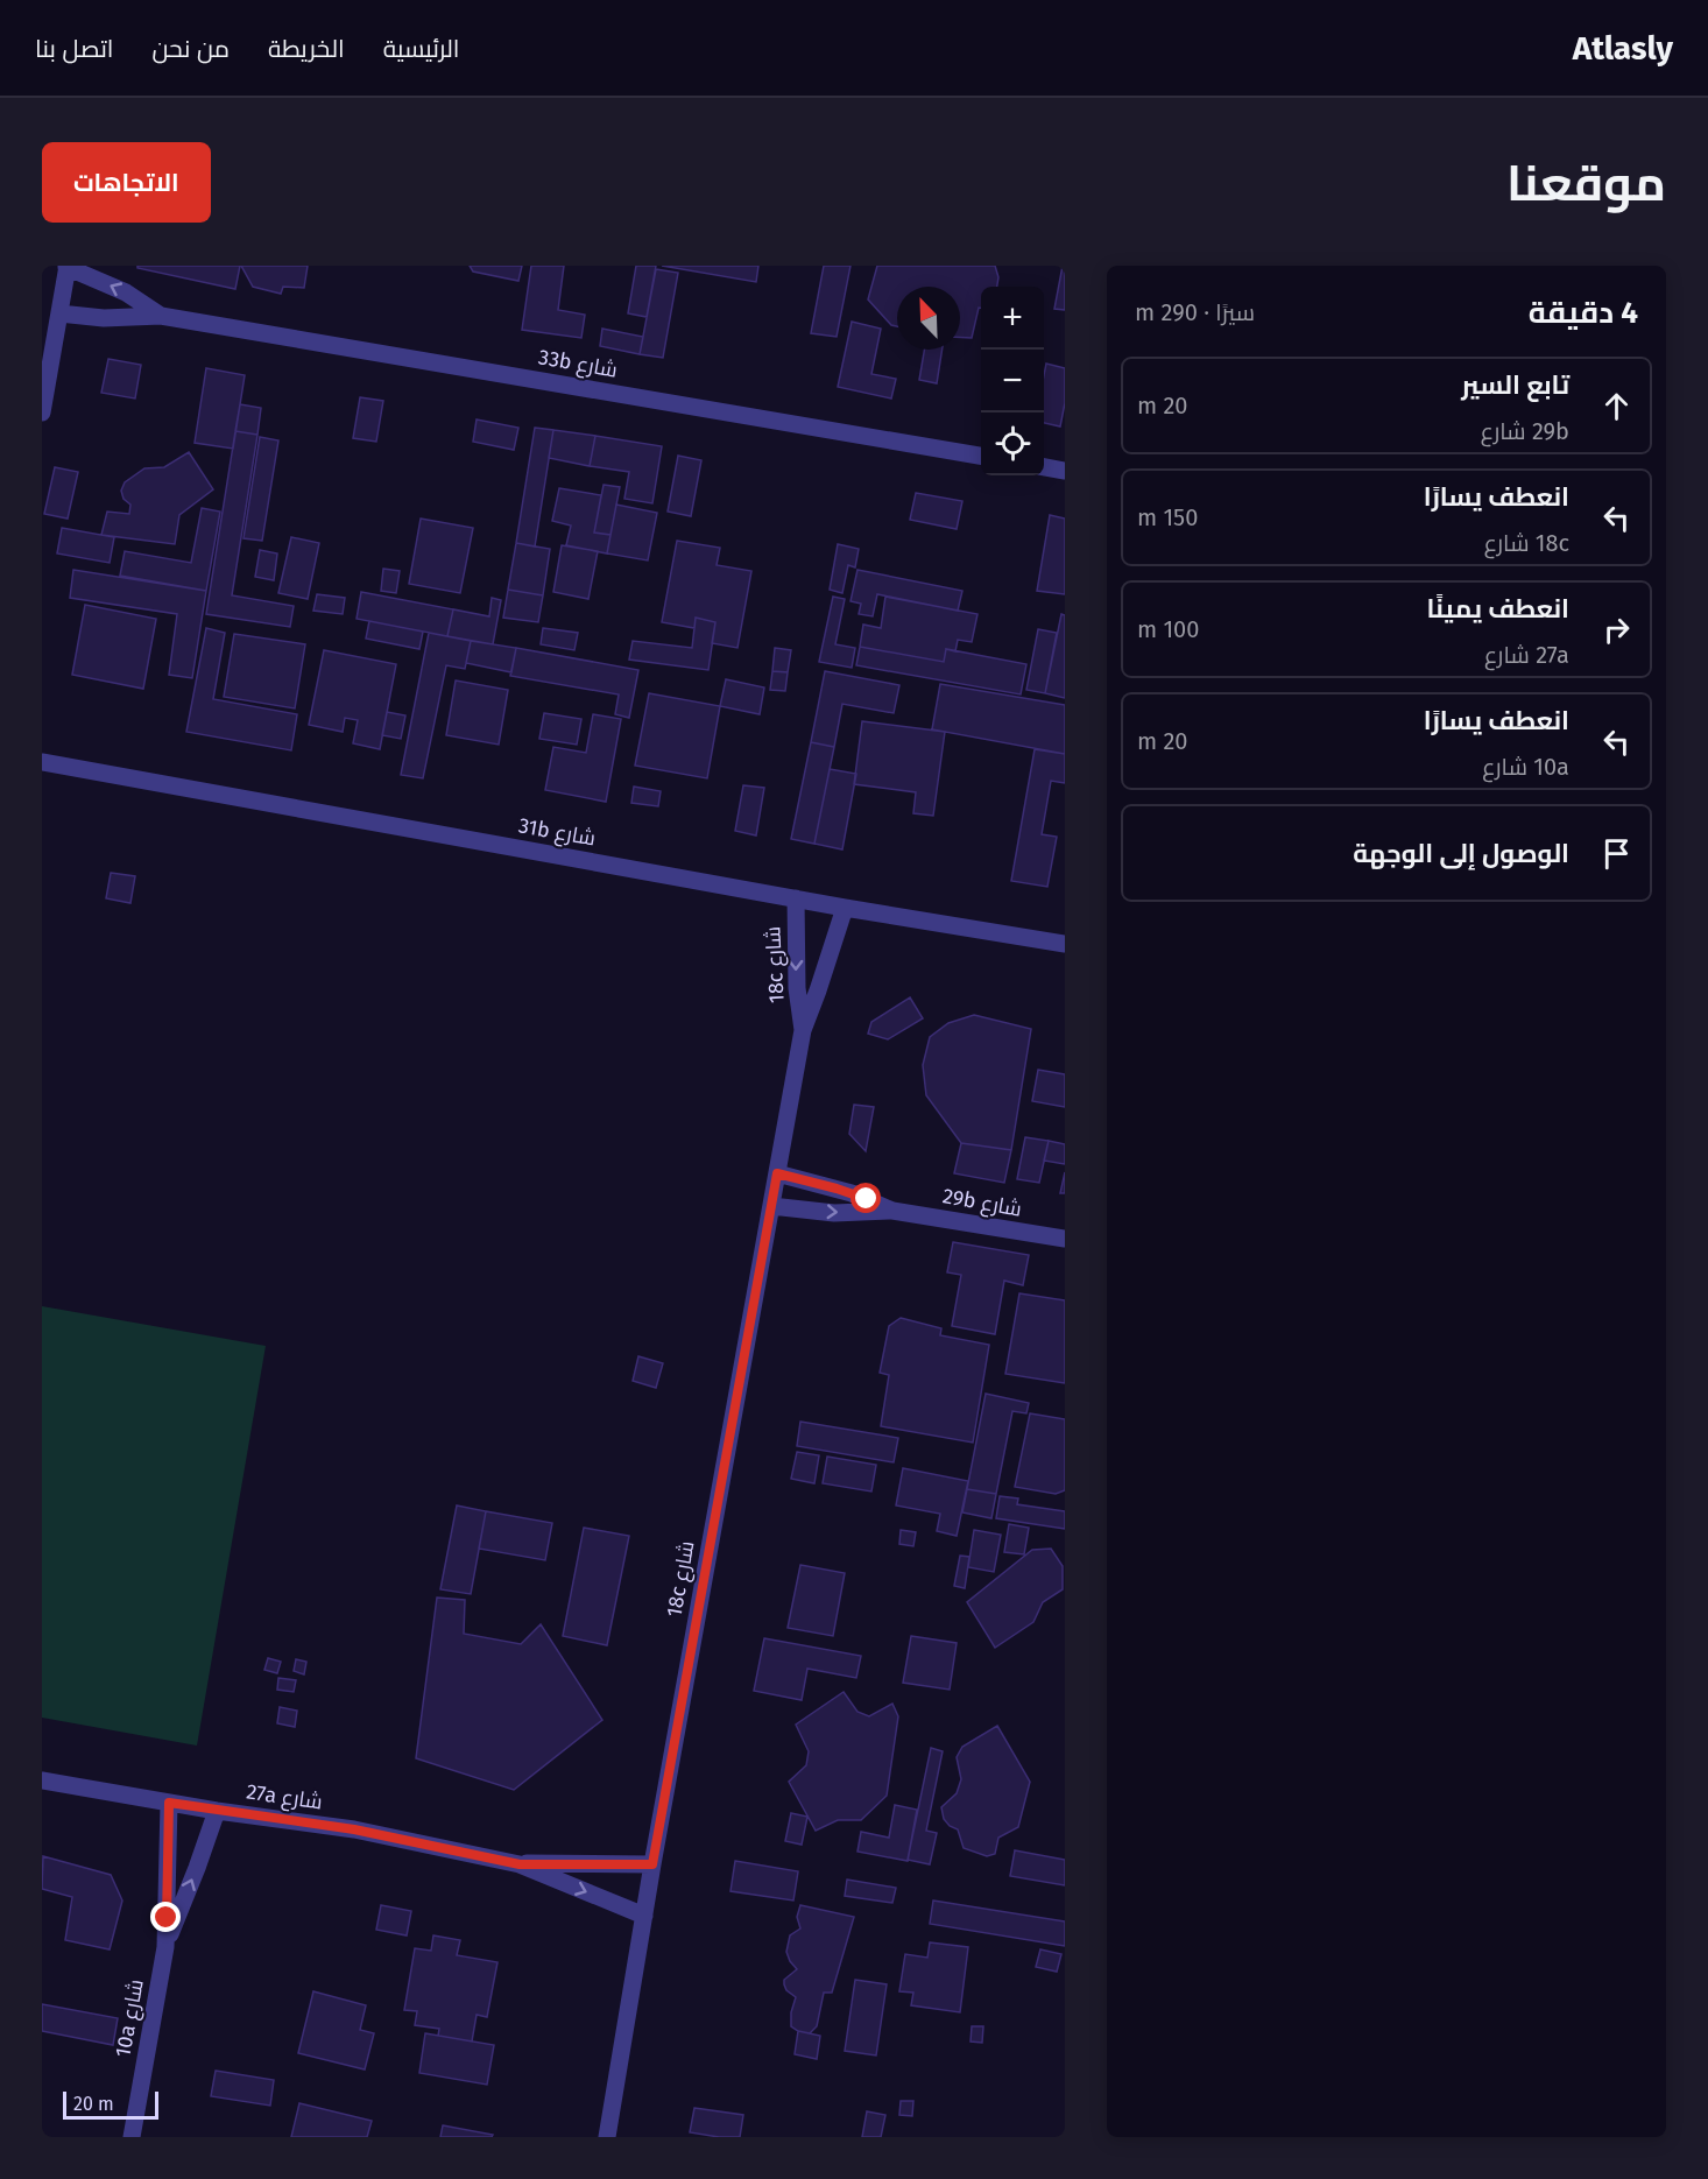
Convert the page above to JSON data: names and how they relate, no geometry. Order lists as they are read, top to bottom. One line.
{"streets":{"street":["33b شارع","31b شارع","18c شارع","29b شارع","27a شارع","10a شارع"]},"crossings":[["31b شارع","18c شارع"],["18c شارع","29b شارع"],["18c شارع","27a شارع"],["27a شارع","10a شارع"]],"scale_bar":"20 m","north":"top left","page":{"header":"Atlasly","nav":["الرئيسية","الخريطة","من نحن","اتصل بنا"],"title":"موقعنا","buttons":"الاتجاهات","heading":["4 دقيقة","سيرًا · 290 m"],"map_buttons":["+","−"],"list":[["تابع السير","29b شارع","20 m"],["انعطف يسارًا","18c شارع","150 m"],["انعطف يمينًا","27a شارع","100 m"],["انعطف يسارًا","10a شارع","20 m"],"الوصول إلى الوجهة"],"scale":"20 m"}}
